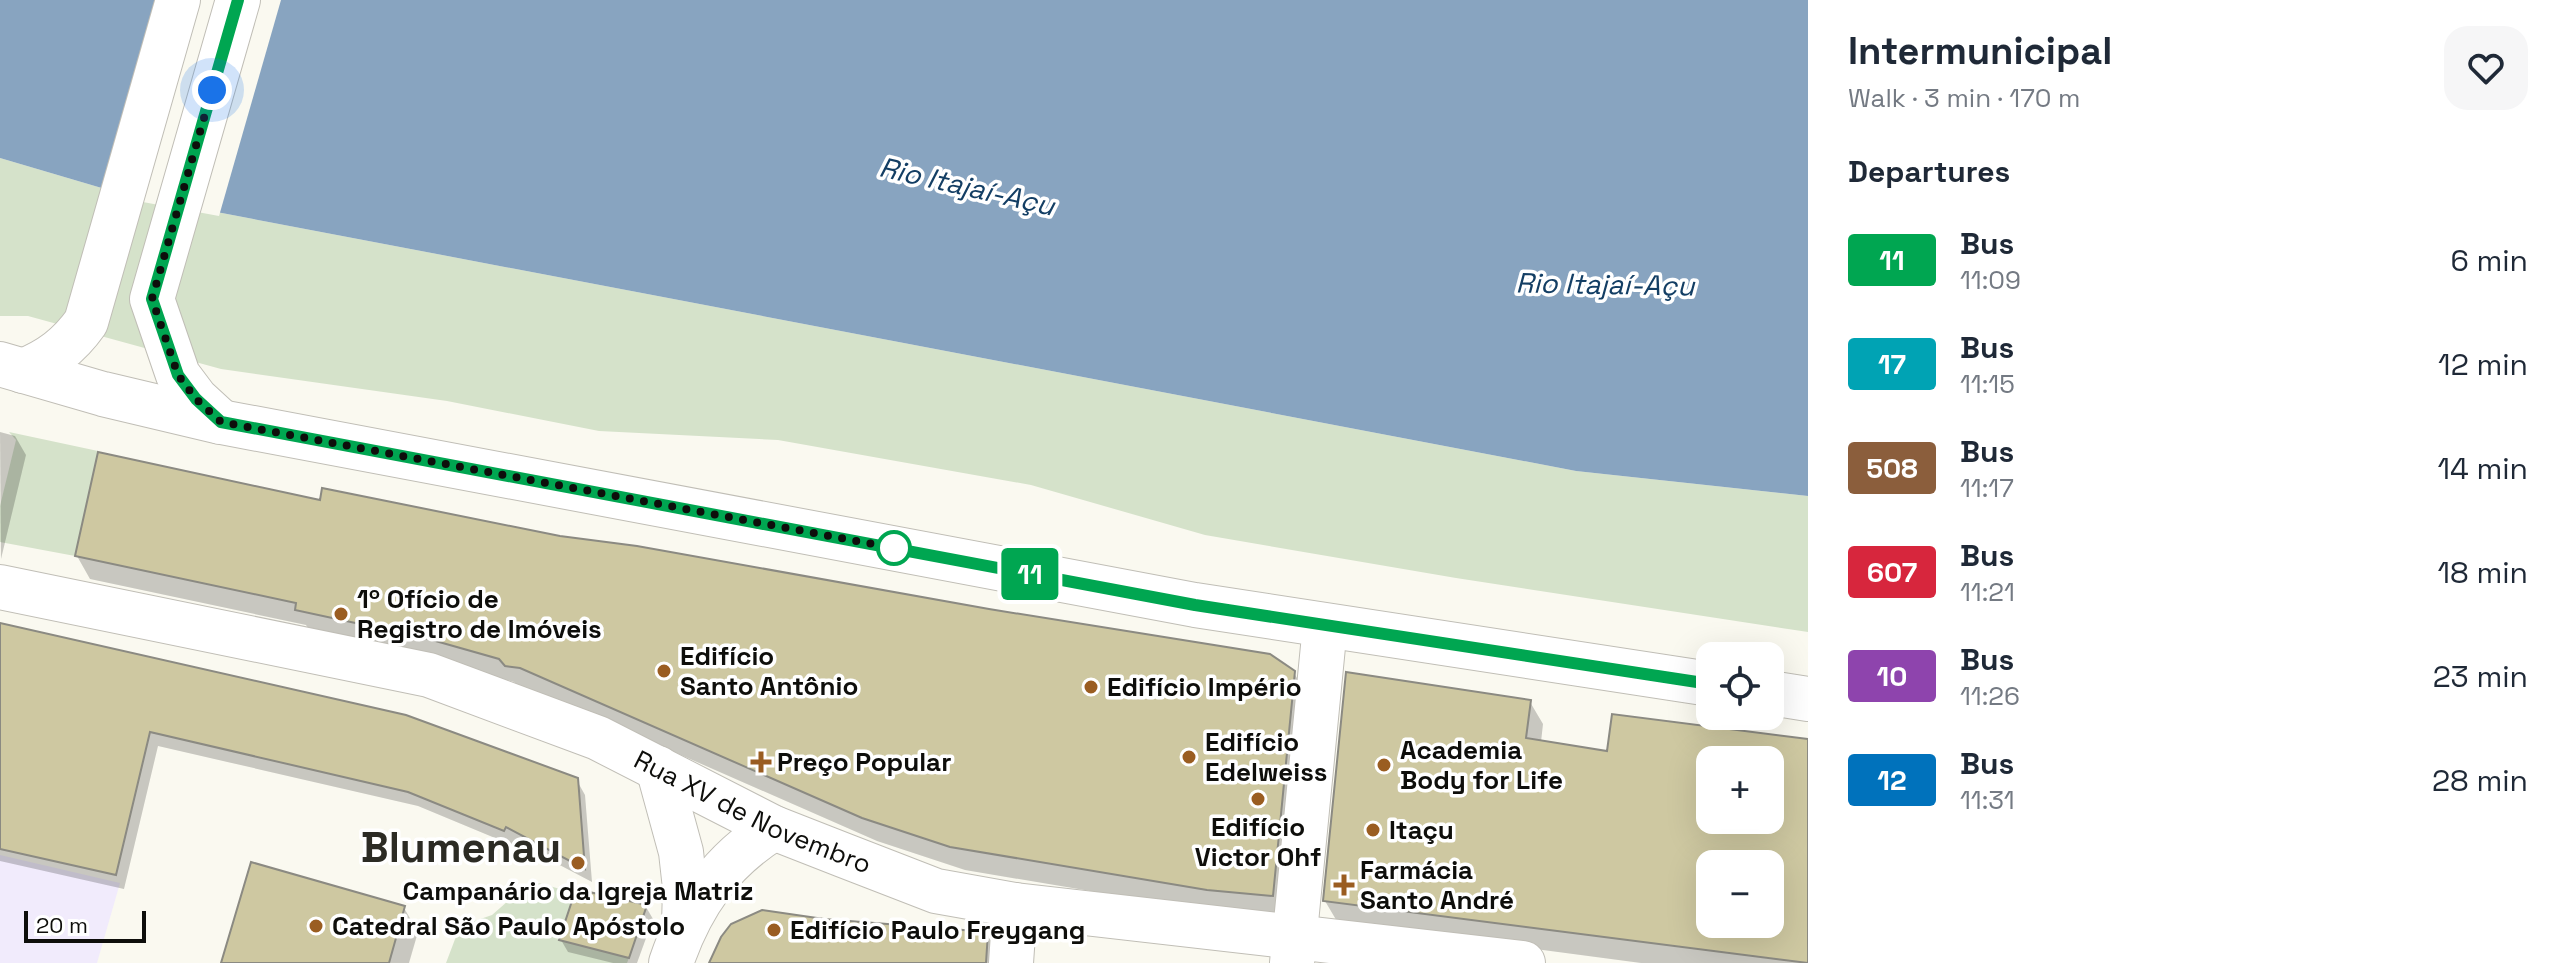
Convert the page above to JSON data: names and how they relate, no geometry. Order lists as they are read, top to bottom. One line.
{"streets":{"main road":["Rua XV de Novembro"]},"districts":["Blumenau"],"water":["Rio Itajaí-Açu"],"places":{"other":["1º Ofício de Registro de Imóveis","Edifício Santo Antônio","Edifício Império","Edifício Edelweiss","Academia Body for Life","Edifício Victor Ohf","Itaçu","Campanário da Igreja Matriz","Catedral São Paulo Apóstolo","Edifício Paulo Freygang"],"health":["Preço Popular","Farmácia Santo André"]},"lines":["bus line 11"],"scale_bar":"20 m","page":{"on_map":"11","heading":[["Intermunicipal","Walk · 3 min · 170 m"],"Departures"],"list":[{"mark":"11","name":"Bus","note":"11:09","value":"6 min"},{"mark":"17","name":"Bus","note":"11:15","value":"12 min"},{"mark":"508","name":"Bus","note":"11:17","value":"14 min"},{"mark":"607","name":"Bus","note":"11:21","value":"18 min"},{"mark":"10","name":"Bus","note":"11:26","value":"23 min"},{"mark":"12","name":"Bus","note":"11:31","value":"28 min"}],"map_buttons":["+","−"],"scale":"20 m"}}
